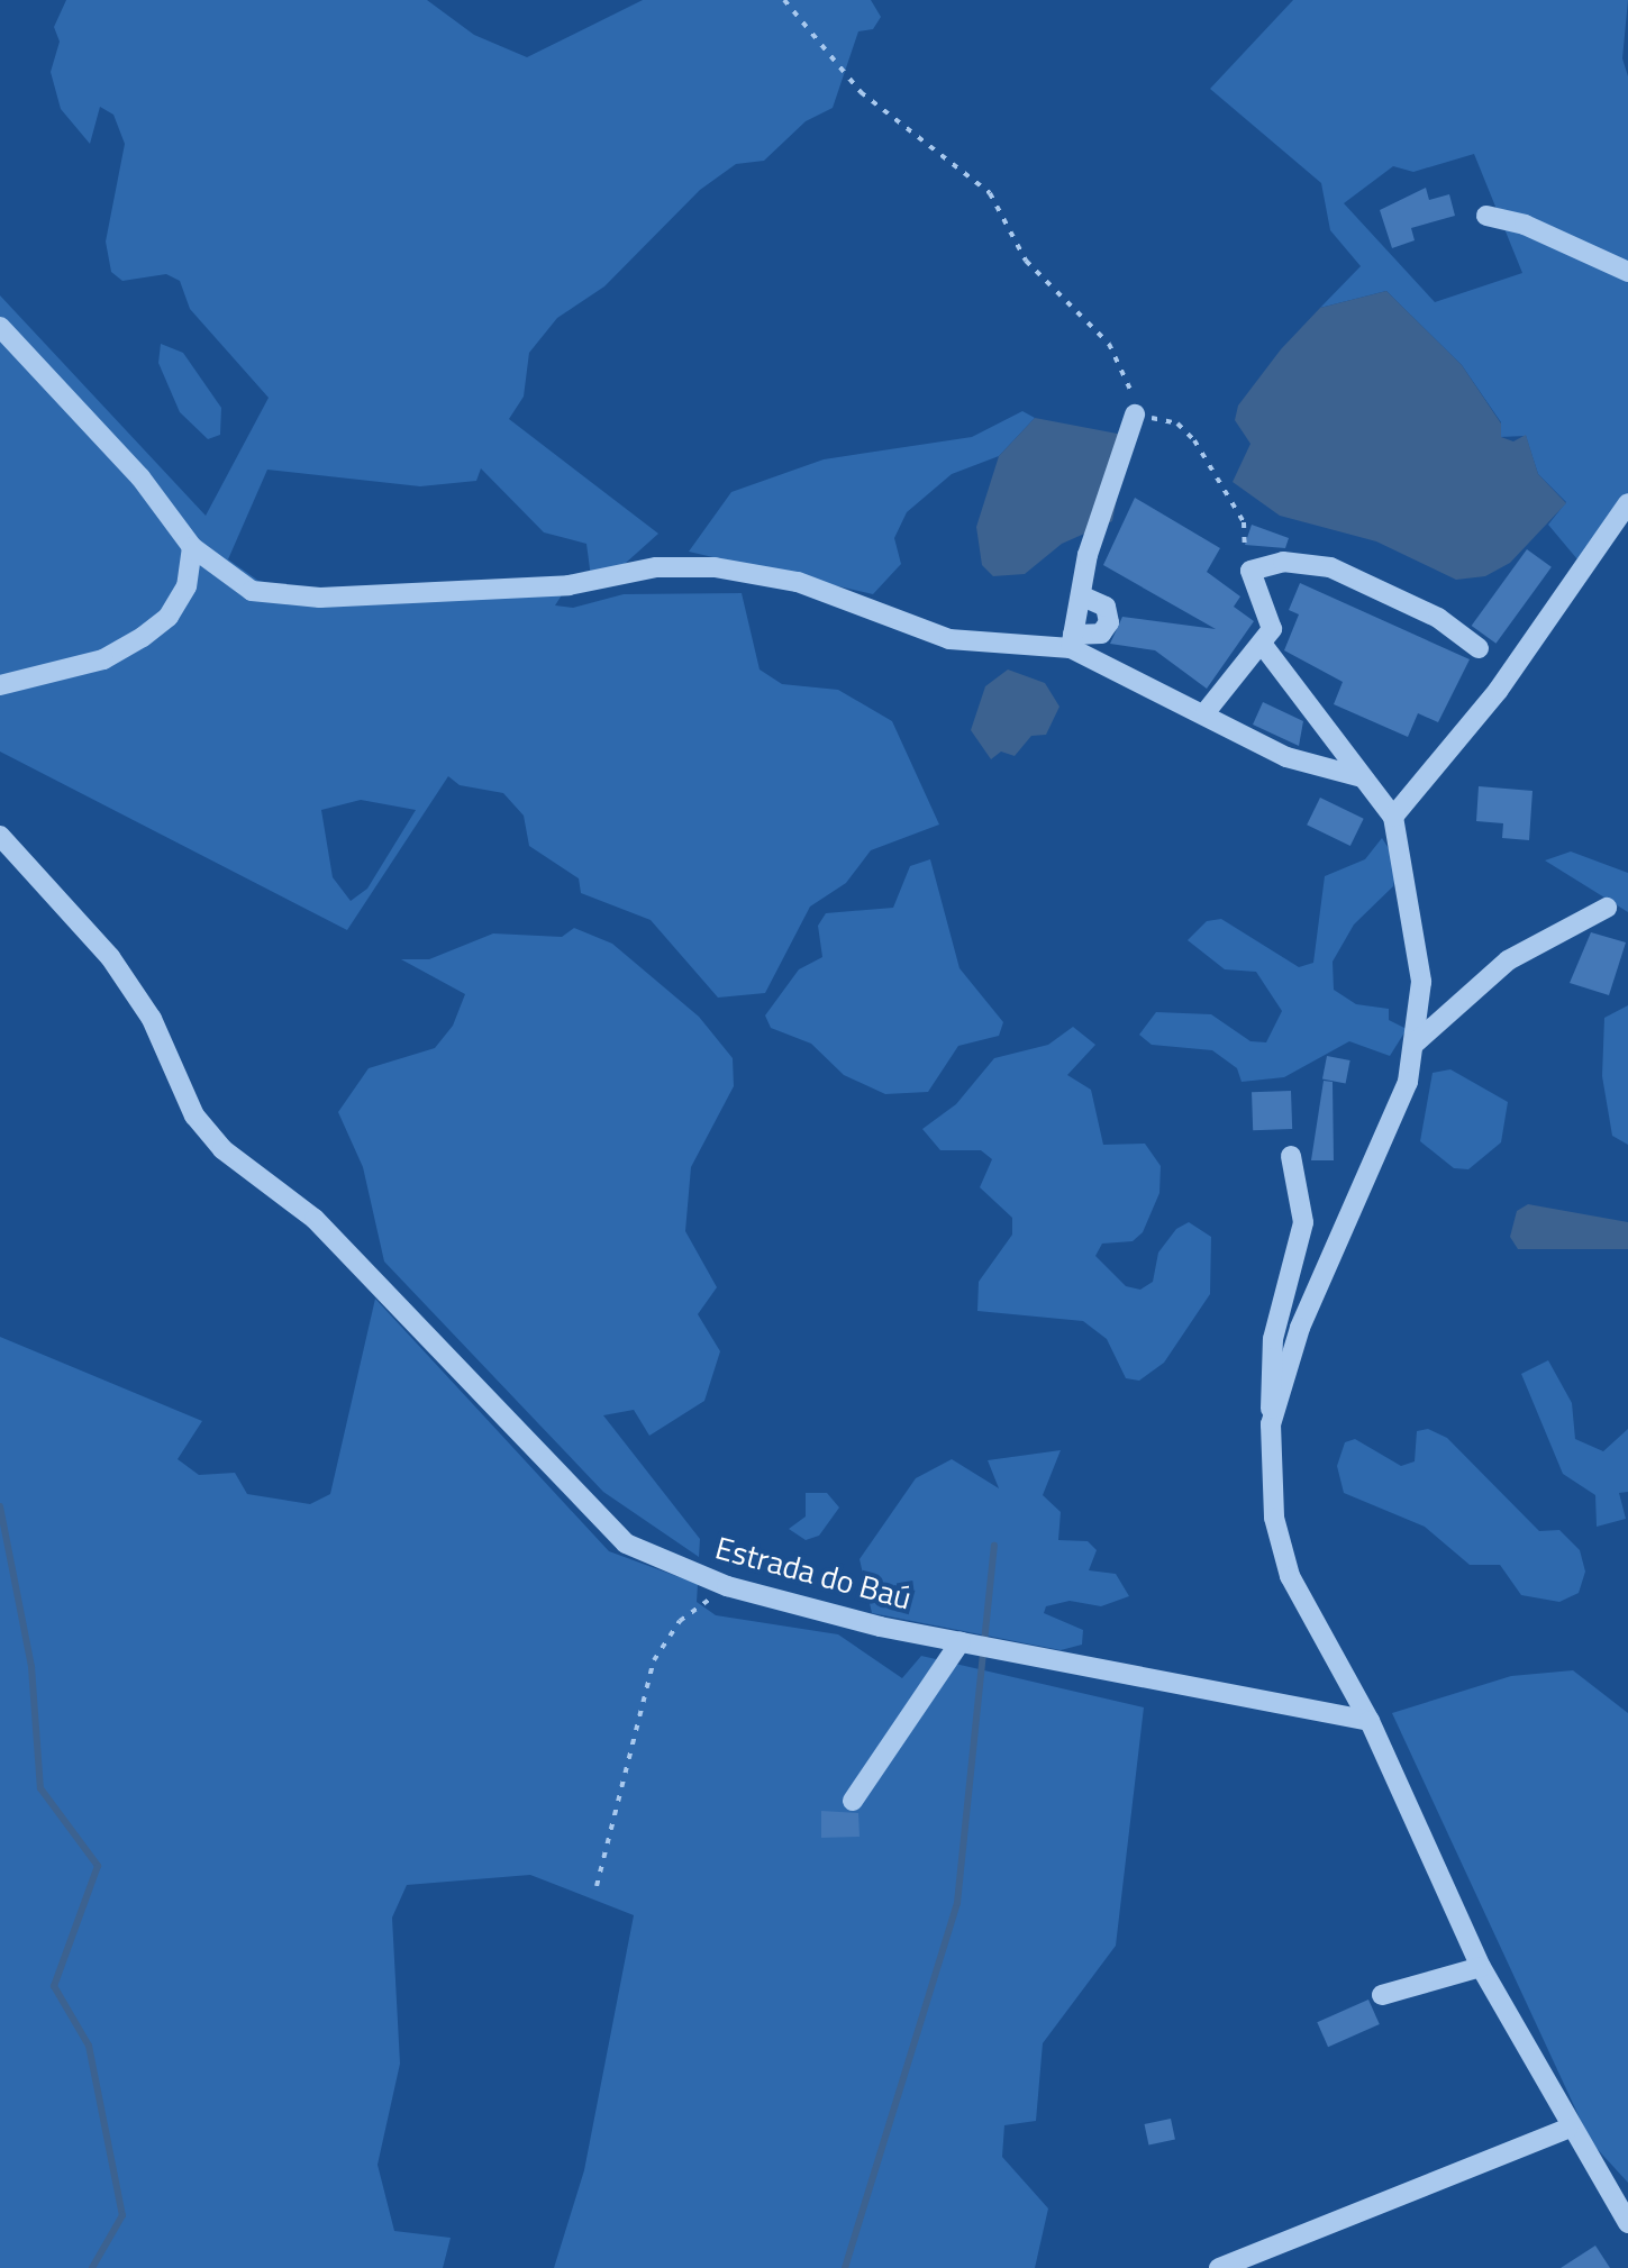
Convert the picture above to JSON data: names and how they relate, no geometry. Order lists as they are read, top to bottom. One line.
{"streets":{"street":["Estrada do Baú"]}}
